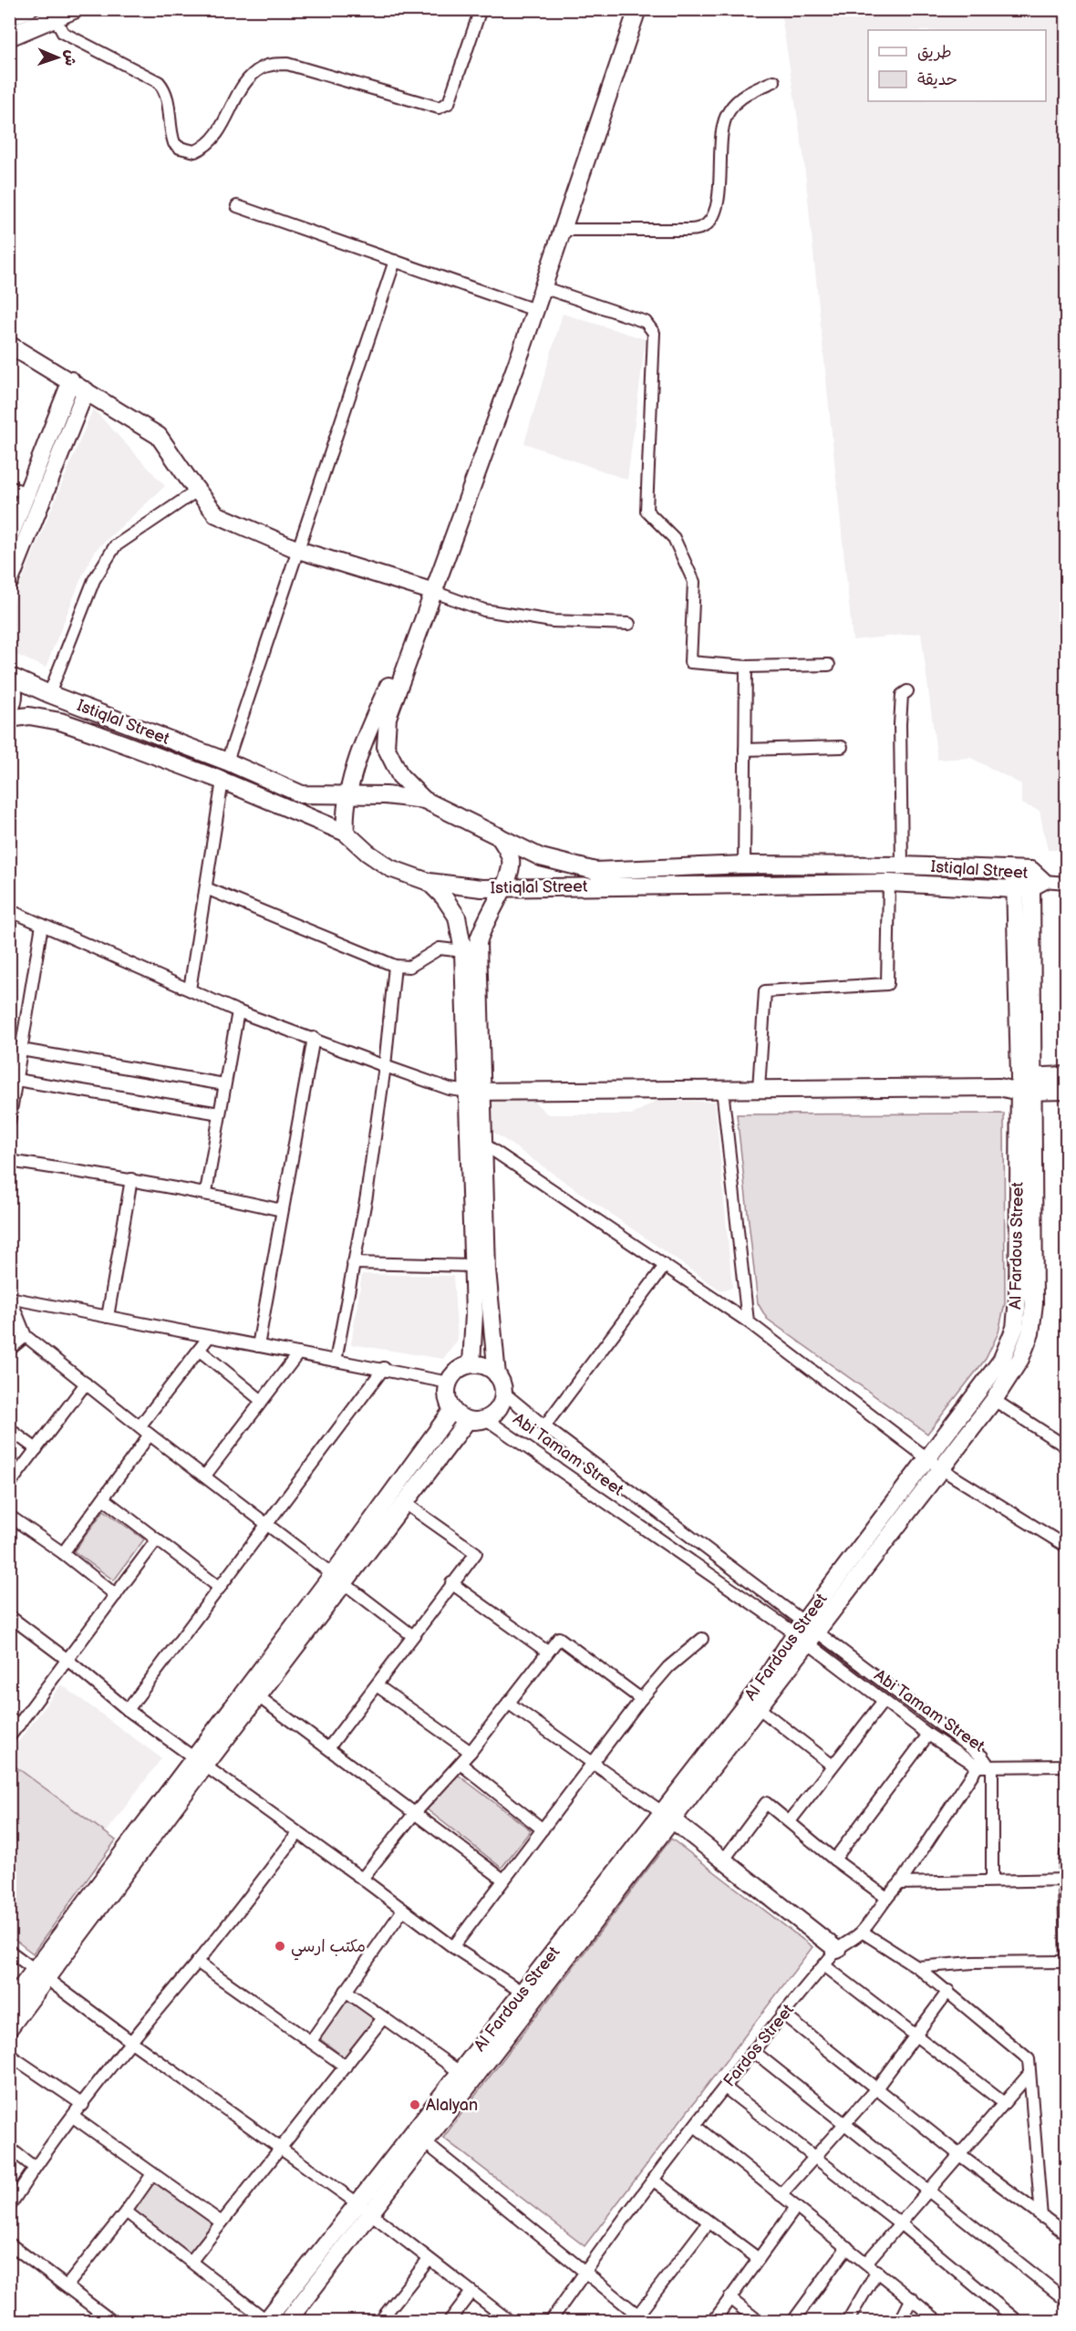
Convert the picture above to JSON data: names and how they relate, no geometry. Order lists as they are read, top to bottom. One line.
{"streets":{"main road":["Istiqlal Street","Al Fardous Street"],"street":["Abi Tamam Street","Fardos Street"]},"crossings":[["Istiqlal Street","Al Fardous Street"],["Al Fardous Street","Abi Tamam Street"],["Abi Tamam Street","Fardos Street"]],"places":["مكتب ارسي","Alalyan"],"legend":["طريق","حديقة"],"north":"right"}
